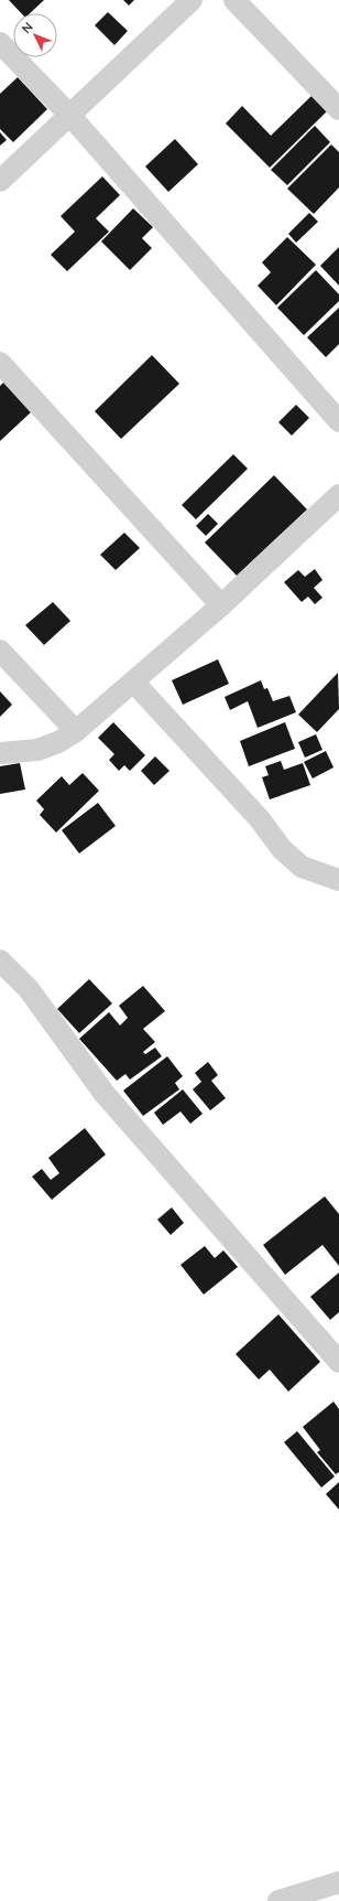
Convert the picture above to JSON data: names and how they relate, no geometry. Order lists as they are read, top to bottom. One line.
{"north":"top left"}
